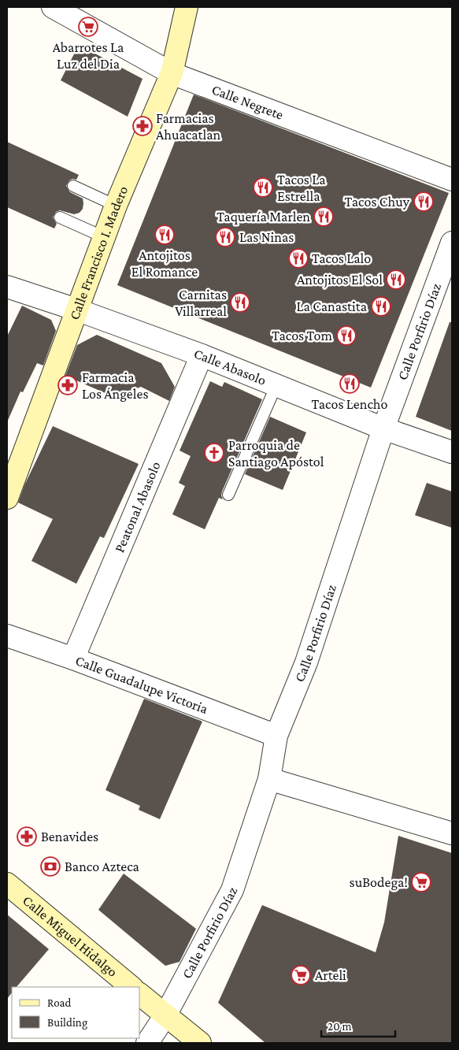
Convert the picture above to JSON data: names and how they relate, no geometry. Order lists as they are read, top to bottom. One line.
{"streets":{"street":["Calle Negrete","Calle Francisco I. Madero","Calle Porfirio Díaz","Calle Abasolo","Peatonal Abasolo","Calle Guadalupe Victoria","Calle Miguel Hidalgo"]},"crossings":[["Calle Negrete","Calle Francisco I. Madero"],["Calle Francisco I. Madero","Calle Abasolo"],["Calle Porfirio Díaz","Calle Abasolo"],["Calle Porfirio Díaz","Calle Guadalupe Victoria"],["Calle Abasolo","Peatonal Abasolo"],["Peatonal Abasolo","Calle Guadalupe Victoria"]],"places":{"supermarket":["Abarrotes La Luz del Dia","suBodega!","Arteli"],"pharmacy":["Farmacias Ahuacatlan","Farmacia Los Ángeles","Benavides"],"restaurant":["Tacos La Estrella","Tacos Chuy","Taquería Marlen","Antojitos El Romance","Las Ninas","Tacos Lalo","Antojitos El Sol","Carnitas Villarreal","La Canastita","Tacos Tom","Tacos Lencho"],"church":["Parroquia de Santiago Apóstol"],"bank":["Banco Azteca"]},"legend":["Road","Building"],"scale_bar":"20 m"}
